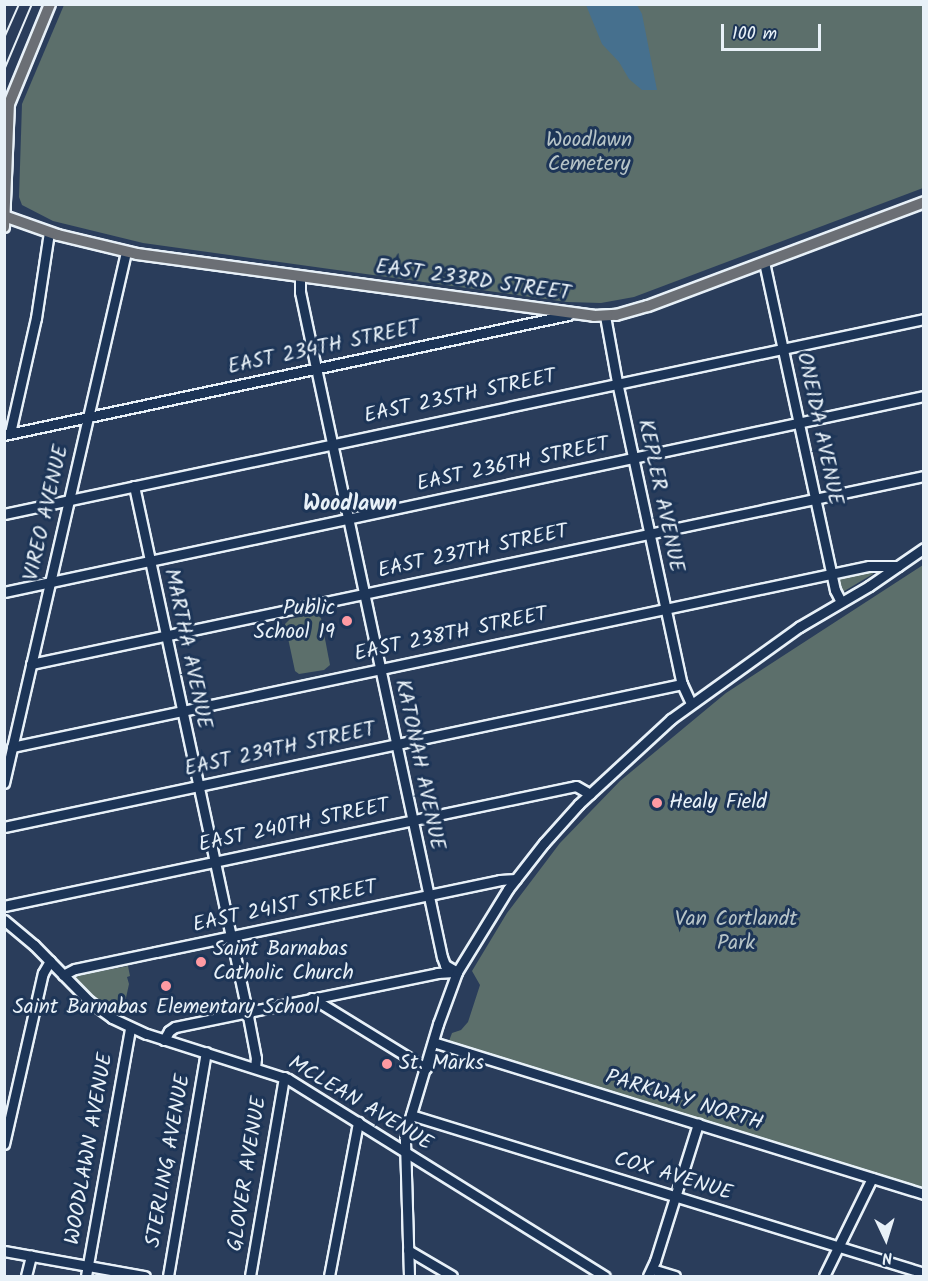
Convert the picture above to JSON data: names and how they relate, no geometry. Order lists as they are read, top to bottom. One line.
{"streets":{"main road":["EAST 233RD STREET"],"street":["EAST 234TH STREET","EAST 235TH STREET","ONEIDA AVENUE","EAST 236TH STREET","KEPLER AVENUE","VIREO AVENUE","EAST 237TH STREET","EAST 238TH STREET","MARTHA AVENUE","EAST 239TH STREET","KATONAH AVENUE","EAST 240TH STREET","EAST 241ST STREET","PARKWAY NORTH","MCLEAN AVENUE","WOODLAWN AVENUE","STERLING AVENUE","GLOVER AVENUE","COX AVENUE"]},"crossings":[["EAST 233RD STREET","EAST 234TH STREET"],["EAST 233RD STREET","ONEIDA AVENUE"],["EAST 233RD STREET","KEPLER AVENUE"],["EAST 233RD STREET","VIREO AVENUE"],["EAST 233RD STREET","KATONAH AVENUE"],["EAST 234TH STREET","VIREO AVENUE"],["EAST 234TH STREET","KATONAH AVENUE"],["EAST 235TH STREET","ONEIDA AVENUE"],["EAST 235TH STREET","KEPLER AVENUE"],["EAST 235TH STREET","VIREO AVENUE"],["EAST 235TH STREET","MARTHA AVENUE"],["EAST 235TH STREET","KATONAH AVENUE"],["ONEIDA AVENUE","EAST 236TH STREET"],["ONEIDA AVENUE","EAST 237TH STREET"],["ONEIDA AVENUE","EAST 238TH STREET"],["EAST 236TH STREET","KEPLER AVENUE"],["EAST 236TH STREET","VIREO AVENUE"],["EAST 236TH STREET","MARTHA AVENUE"],["EAST 236TH STREET","KATONAH AVENUE"],["KEPLER AVENUE","EAST 237TH STREET"],["KEPLER AVENUE","EAST 238TH STREET"],["KEPLER AVENUE","EAST 239TH STREET"],["VIREO AVENUE","EAST 237TH STREET"],["VIREO AVENUE","EAST 238TH STREET"],["EAST 237TH STREET","MARTHA AVENUE"],["EAST 237TH STREET","KATONAH AVENUE"],["EAST 238TH STREET","MARTHA AVENUE"],["EAST 238TH STREET","KATONAH AVENUE"],["MARTHA AVENUE","EAST 239TH STREET"],["MARTHA AVENUE","EAST 240TH STREET"],["MARTHA AVENUE","EAST 241ST STREET"],["MARTHA AVENUE","MCLEAN AVENUE"],["EAST 239TH STREET","KATONAH AVENUE"],["KATONAH AVENUE","EAST 240TH STREET"],["KATONAH AVENUE","EAST 241ST STREET"],["EAST 241ST STREET","MCLEAN AVENUE"],["MCLEAN AVENUE","WOODLAWN AVENUE"],["MCLEAN AVENUE","STERLING AVENUE"],["MCLEAN AVENUE","GLOVER AVENUE"]],"districts":["Woodlawn"],"parks":["Woodlawn Cemetery","Van Cortlandt Park"],"places":["Public School 19","Healy Field","Saint Barnabas Catholic Church","Saint Barnabas Elementary School","St. Marks"],"scale_bar":"100 m","north":"bottom"}
